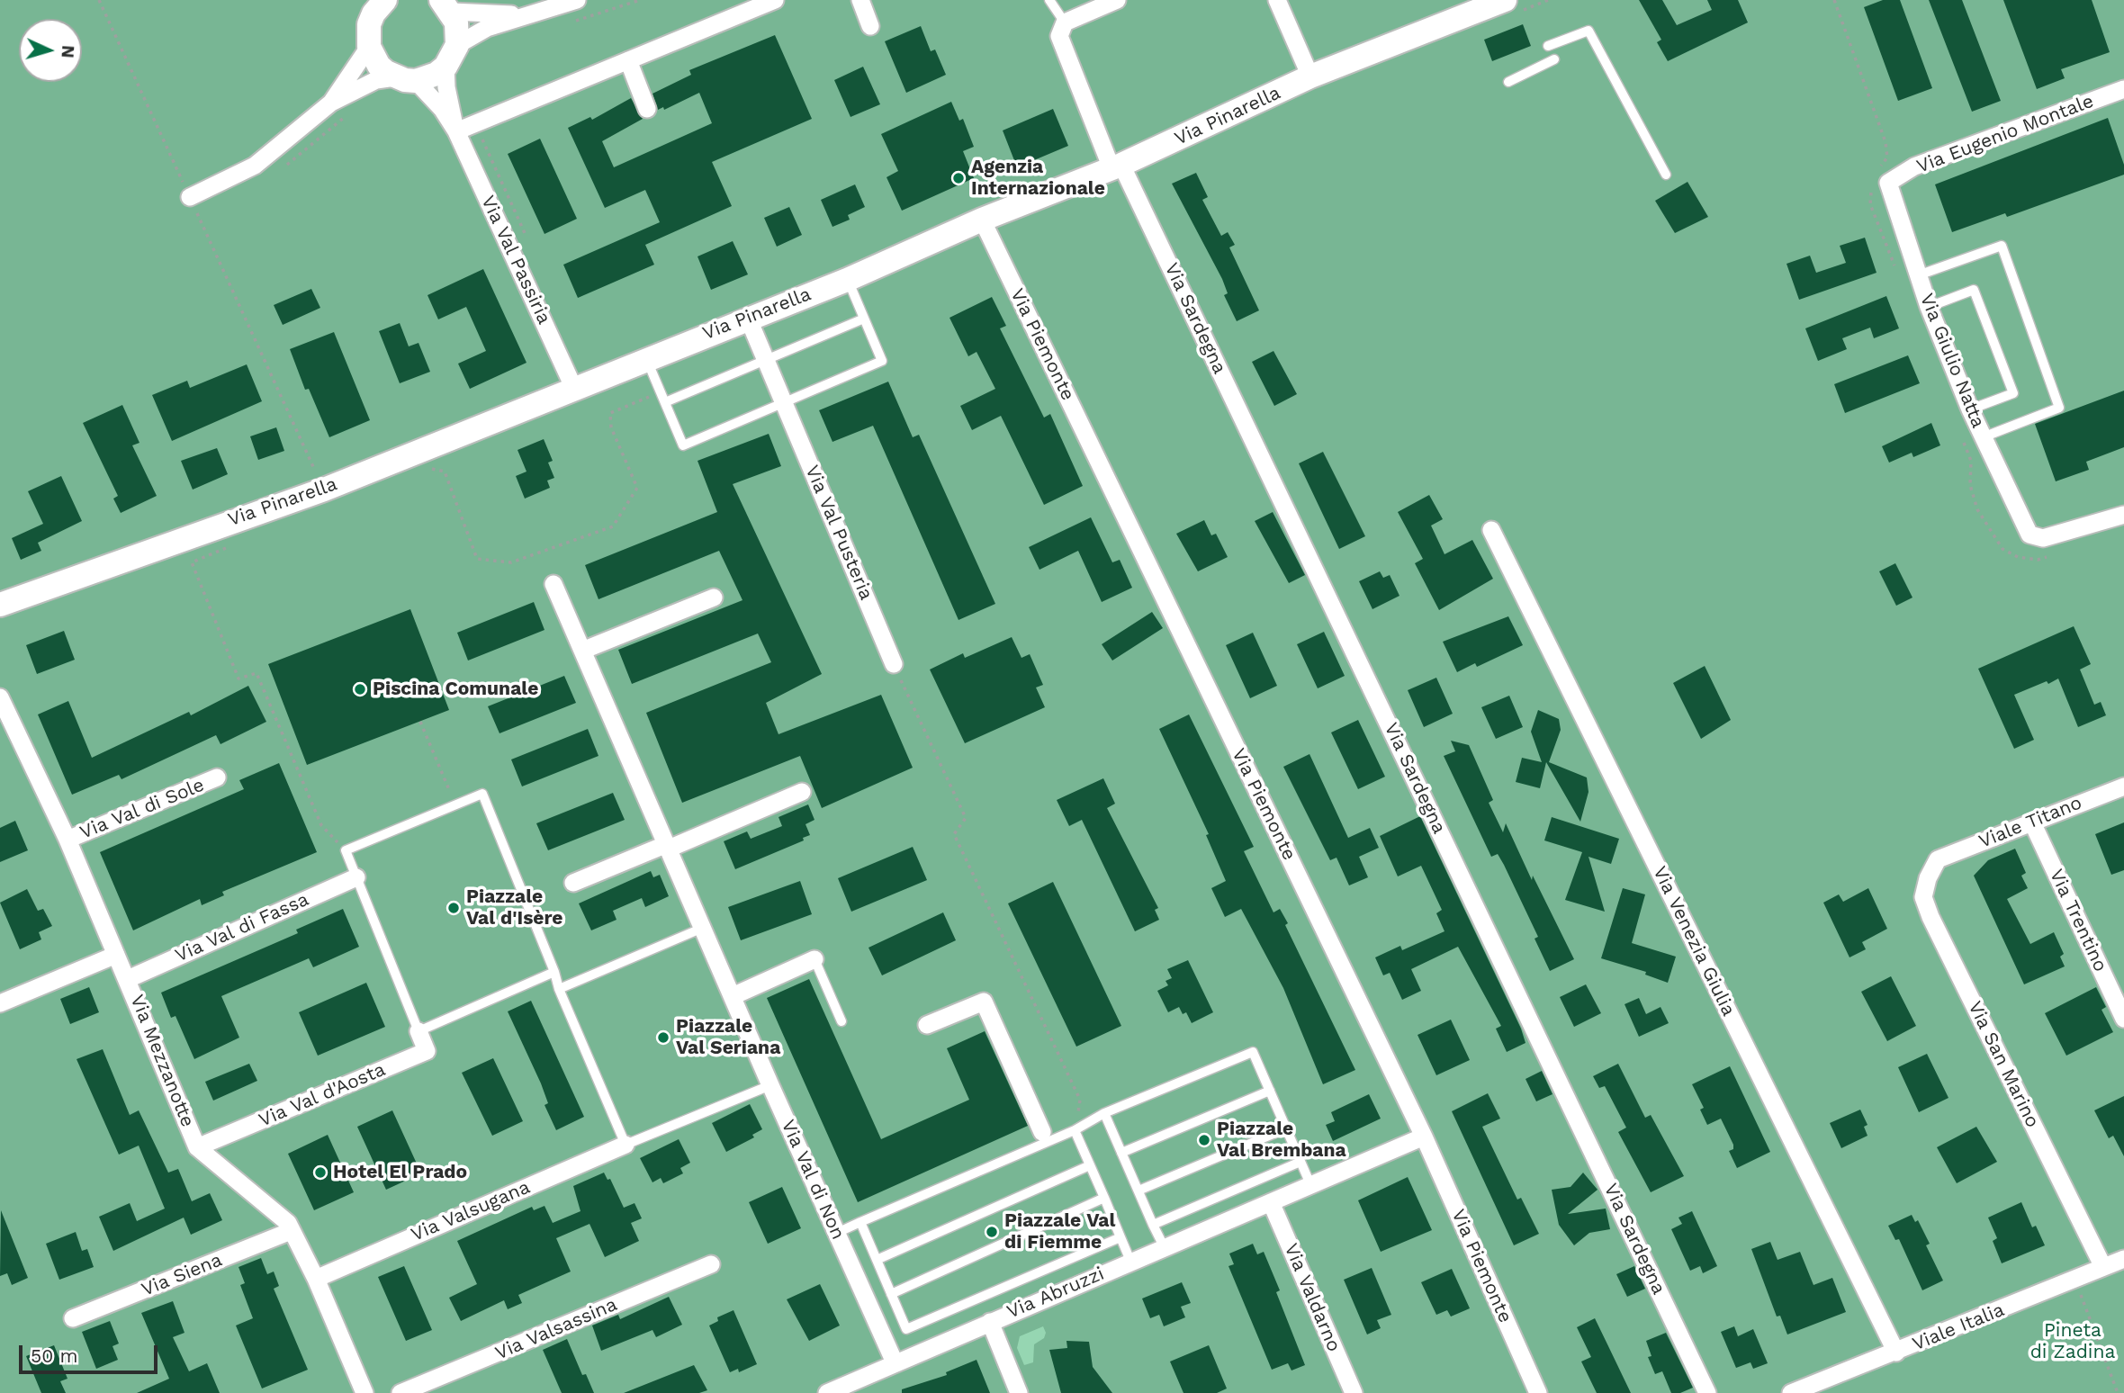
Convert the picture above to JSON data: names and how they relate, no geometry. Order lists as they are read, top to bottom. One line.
{"streets":{"street":["Via Pinarella","Via Eugenio Montale","Via Val Passiria","Via Sardegna","Via Piemonte","Via Giulio Natta","Via Val Pusteria","Via Val di Sole","Viale Titano","Via Trentino","Via Val di Fassa","Via Venezia Giulia","Via Mezzanotte","Via San Marino","Via Val d'Aosta","Via Val di Non","Via Valsugana","Via Siena","Via Abruzzi","Via Valdarno","Viale Italia","Via Valsassina"]},"crossings":[["Via Pinarella","Via Val Passiria"],["Via Pinarella","Via Sardegna"],["Via Pinarella","Via Piemonte"],["Via Pinarella","Via Val Pusteria"],["Via Eugenio Montale","Via Giulio Natta"],["Via Piemonte","Via Abruzzi"],["Via Val di Sole","Via Mezzanotte"],["Viale Titano","Via Trentino"],["Viale Titano","Via San Marino"],["Via Val di Fassa","Via Mezzanotte"],["Via Venezia Giulia","Viale Italia"],["Via Mezzanotte","Via Val d'Aosta"],["Via Mezzanotte","Via Valsugana"],["Via Mezzanotte","Via Siena"],["Via San Marino","Viale Italia"],["Via Val di Non","Via Abruzzi"],["Via Abruzzi","Via Valdarno"]],"parks":["Pineta di Zadina"],"places":["Agenzia Internazionale","Piscina Comunale","Piazzale Val d'Isère","Piazzale Val Seriana","Piazzale Val Brembana","Hotel El Prado","Piazzale Val di Fiemme"],"scale_bar":"50 m","north":"right"}
